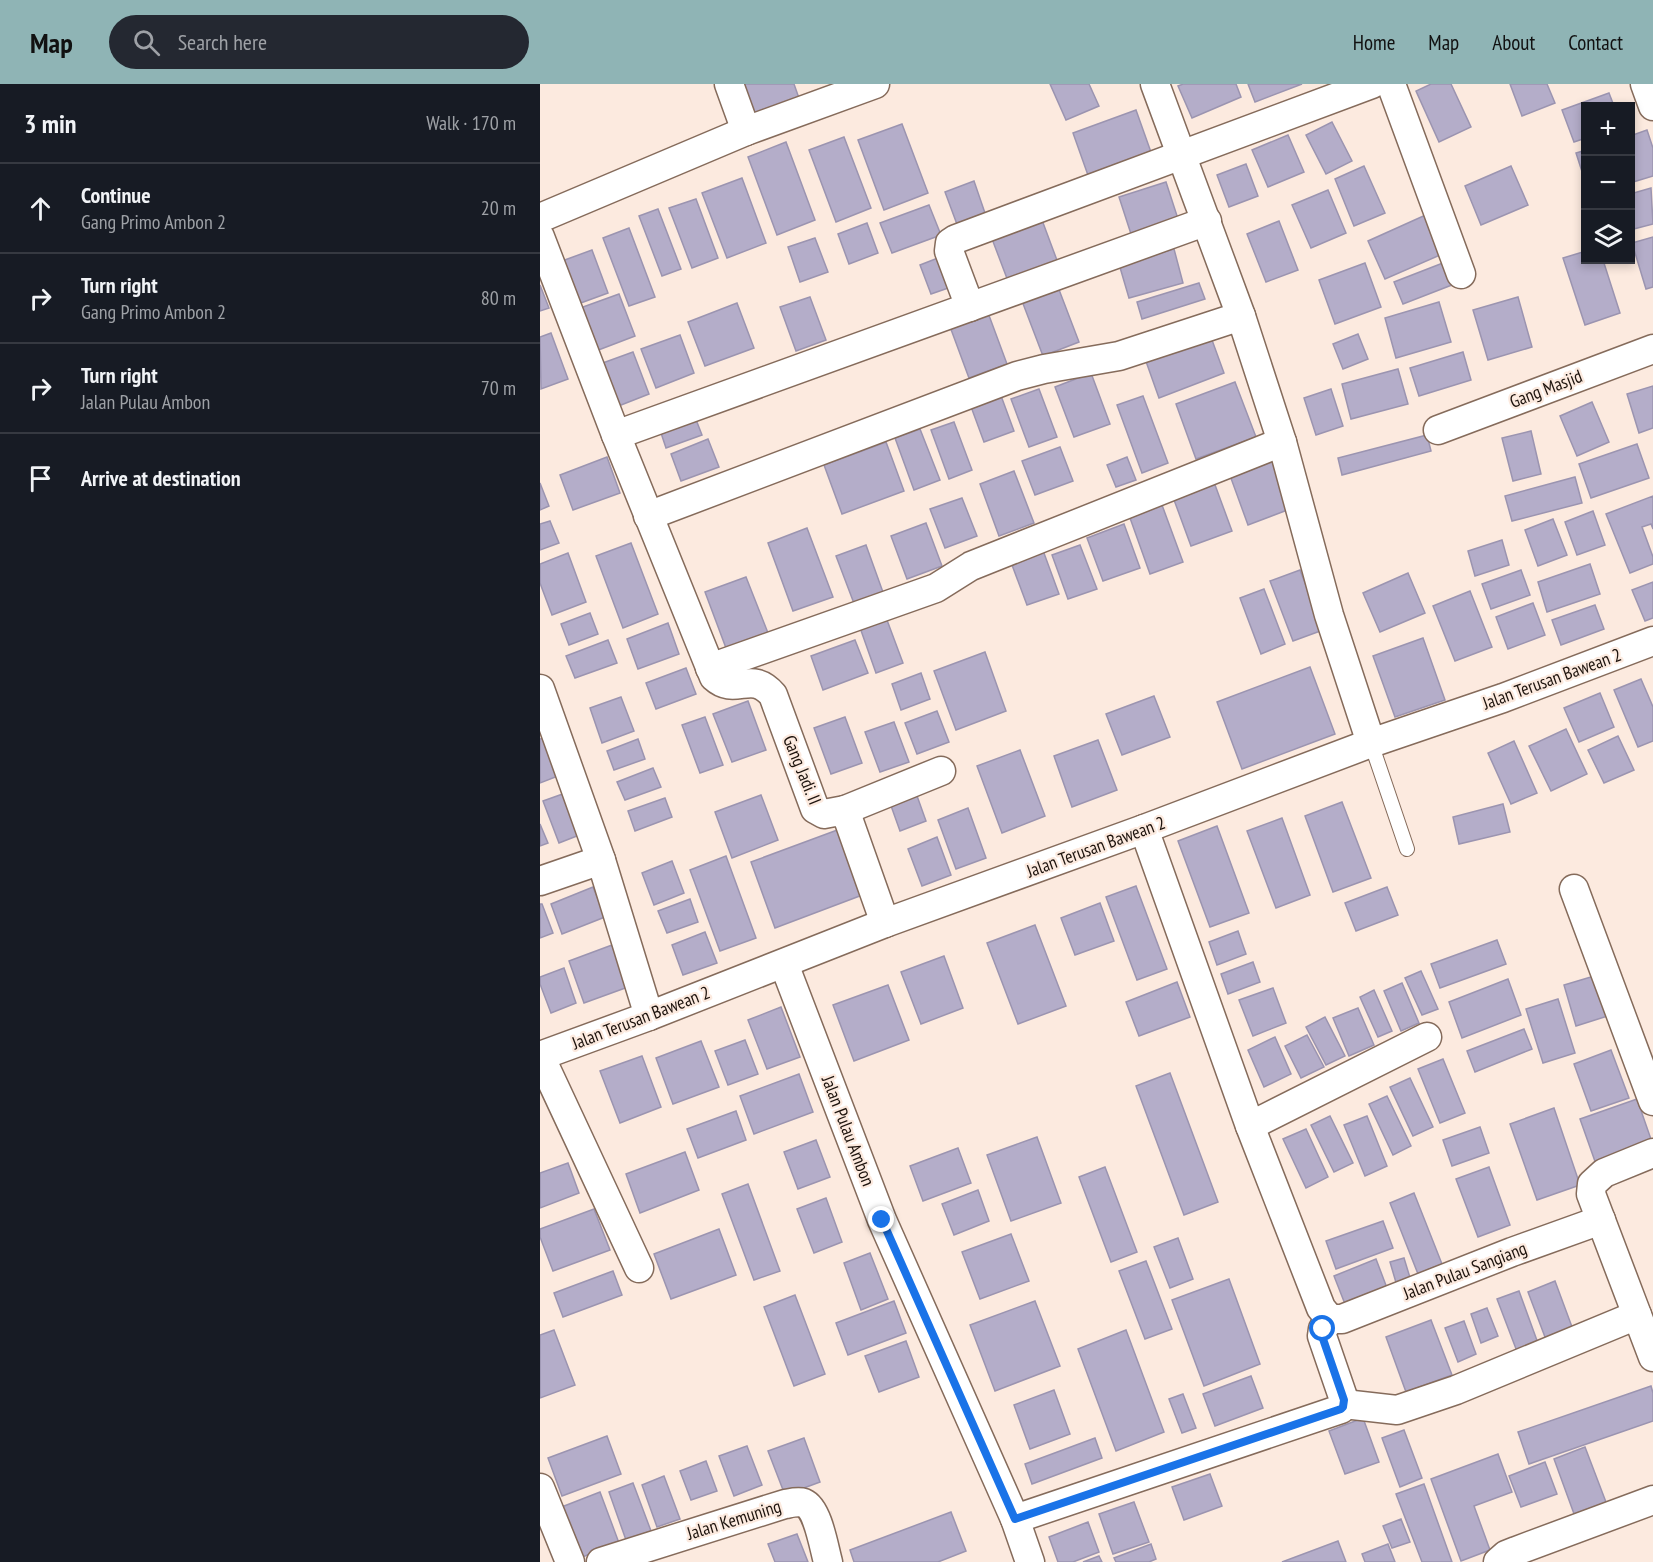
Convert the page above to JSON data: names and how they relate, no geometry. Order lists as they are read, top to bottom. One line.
{"streets":{"street":["Gang Masjid","Jalan Terusan Bawean 2","Gang Jadi. II","Jalan Pulau Ambon","Jalan Pulau Sangiang","Jalan Kemuning"]},"crossings":[["Jalan Terusan Bawean 2","Gang Jadi. II"],["Jalan Terusan Bawean 2","Jalan Pulau Ambon"]],"page":{"header":"Map","search":"Search here","nav":["Home","Map","About","Contact"],"heading":["3 min","Walk · 170 m"],"map_buttons":["+","−"],"list":[["Continue","Gang Primo Ambon 2","20 m"],["Turn right","Gang Primo Ambon 2","80 m"],["Turn right","Jalan Pulau Ambon","70 m"],"Arrive at destination"]}}
